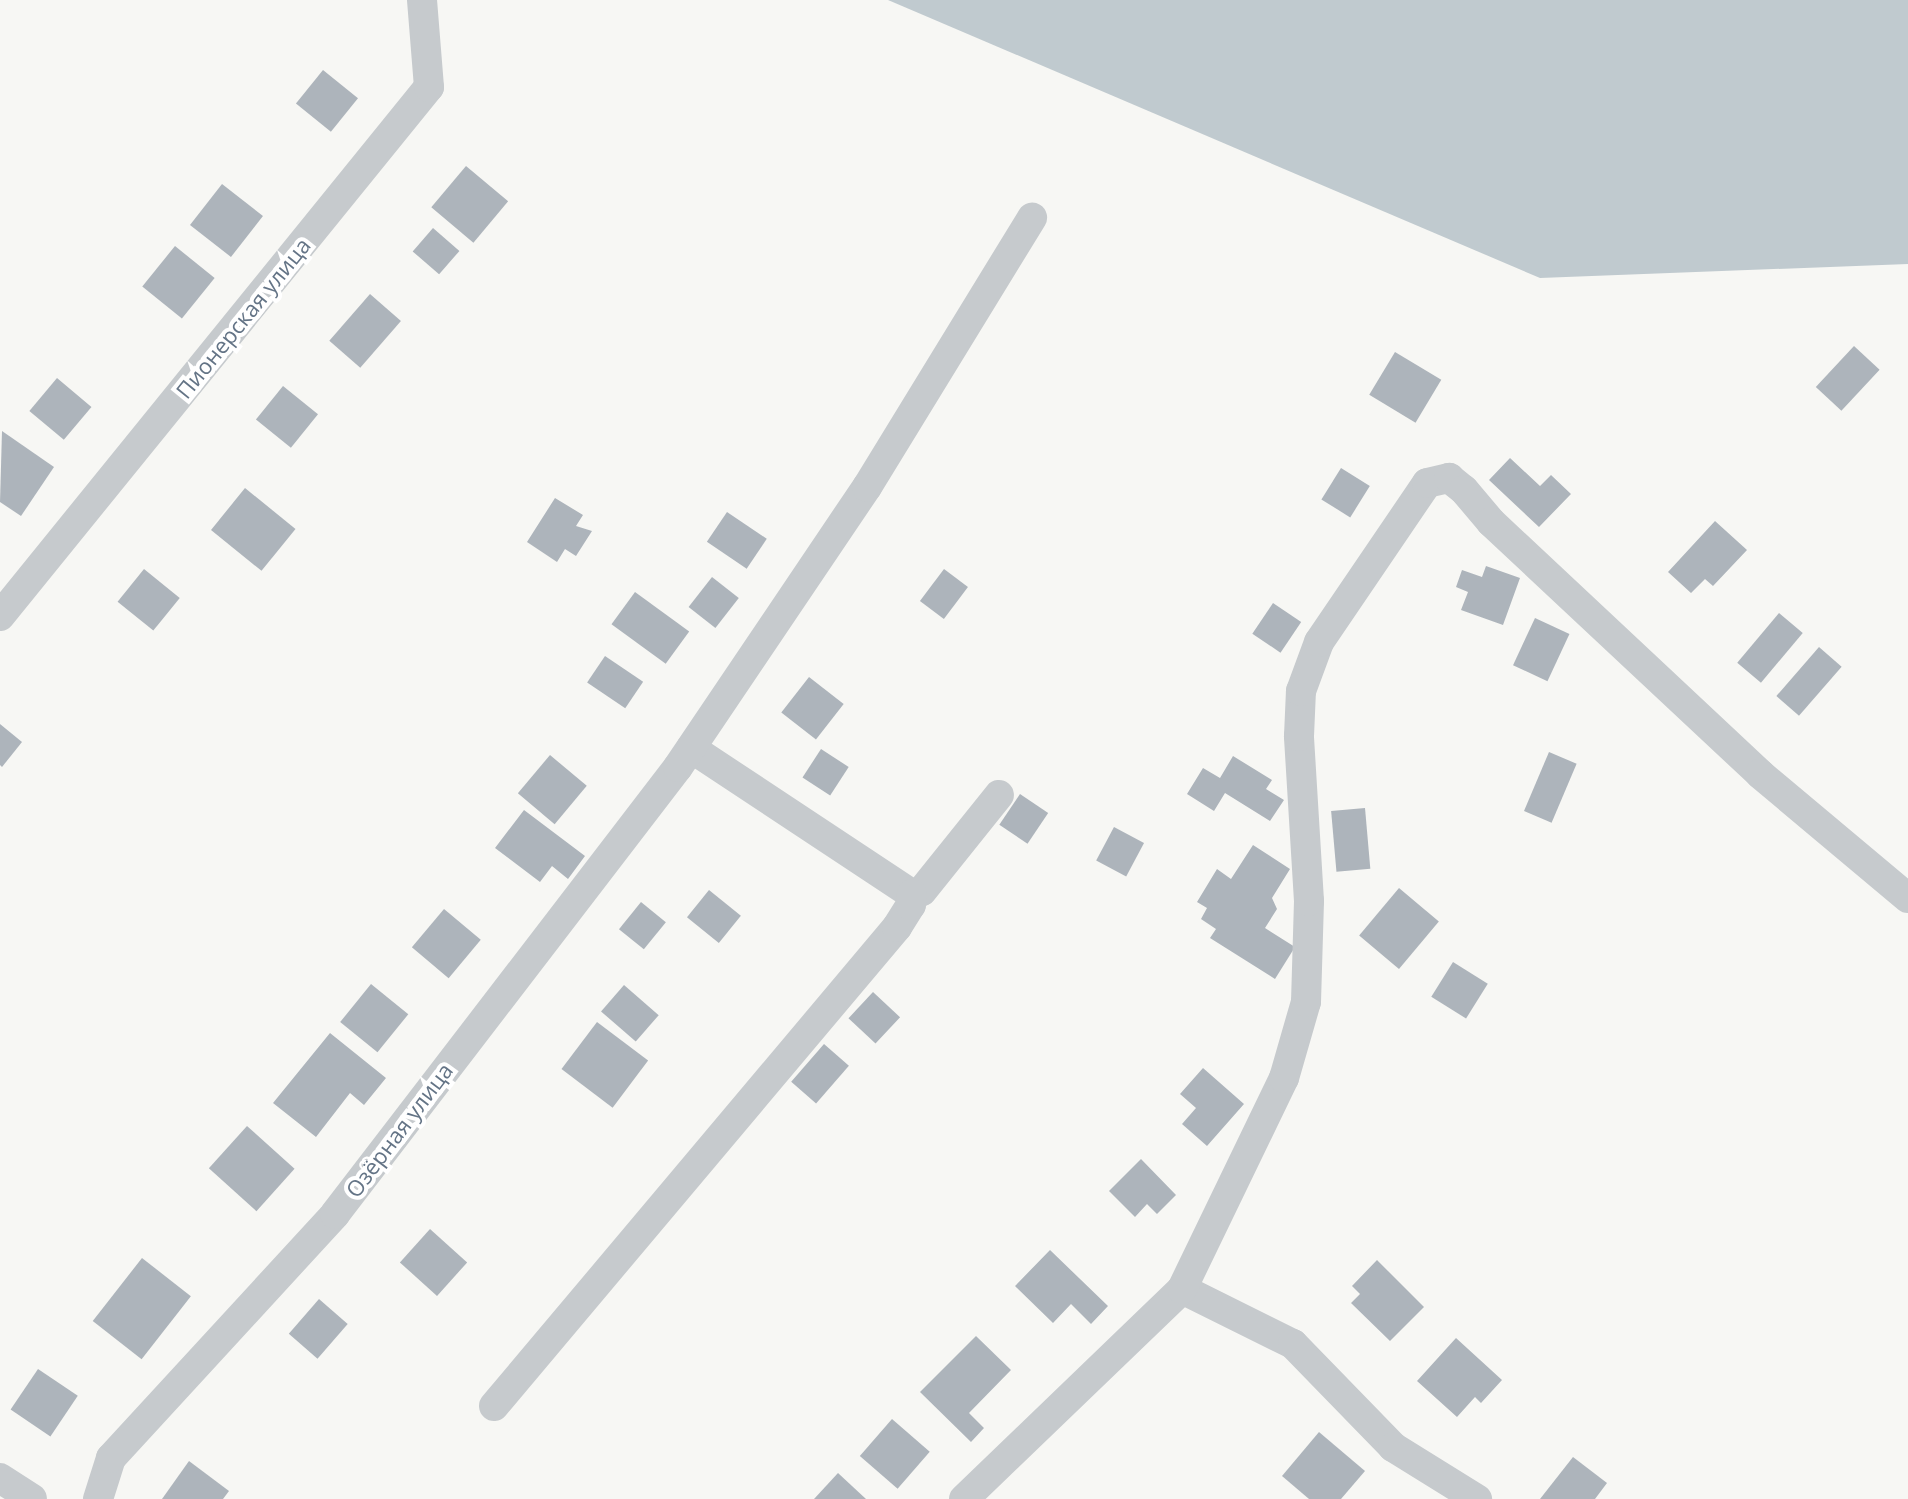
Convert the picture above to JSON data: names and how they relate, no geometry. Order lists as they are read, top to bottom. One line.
{"streets":{"street":["Пионерская улица","Озёрная улица"]}}
